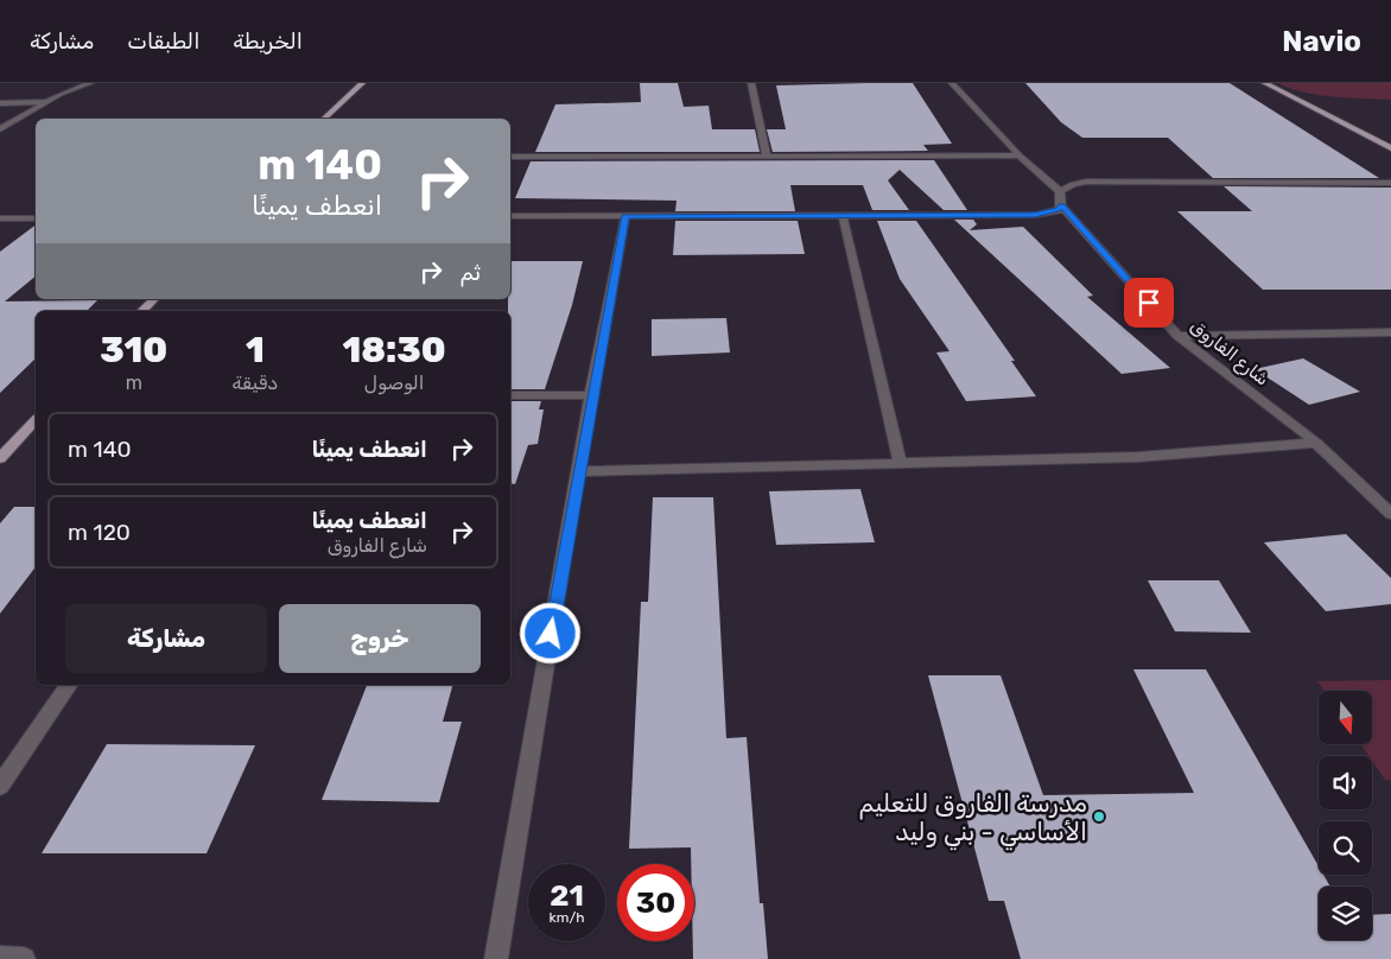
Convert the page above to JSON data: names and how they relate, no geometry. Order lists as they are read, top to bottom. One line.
{"streets":{"street":["شارع الفاروق"]},"places":["مدرسة الفاروق للتعليم الأساسي - بني وليد"],"north":"bottom","page":{"header":"Navio","nav":["الخريطة","الطبقات","مشاركة"],"turn":["140 m","انعطف يمينًا"],"then":"ثم","eta":["18:30","الوصول","1","دقيقة","310","m"],"list":[{"name":"انعطف يمينًا","value":"140 m"},{"name":"انعطف يمينًا","note":"شارع الفاروق","value":"120 m"}],"buttons":["خروج","مشاركة"],"speed":"21 km/h","limit":"30"}}
